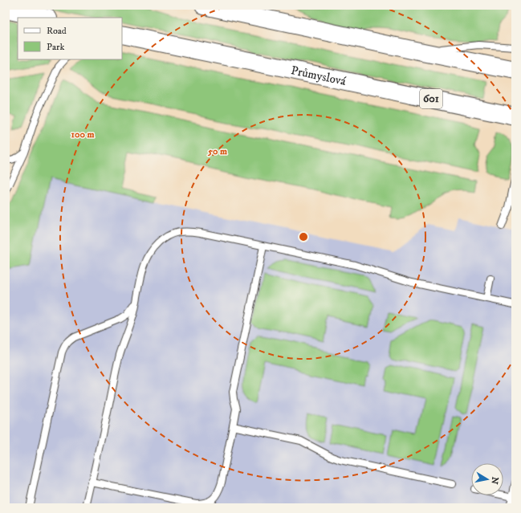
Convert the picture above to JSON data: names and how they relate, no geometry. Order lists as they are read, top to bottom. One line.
{"streets":{"main road":["Průmyslová","601"]},"legend":["Road","Park"],"north":"right","rings":["100 m","50 m"]}
